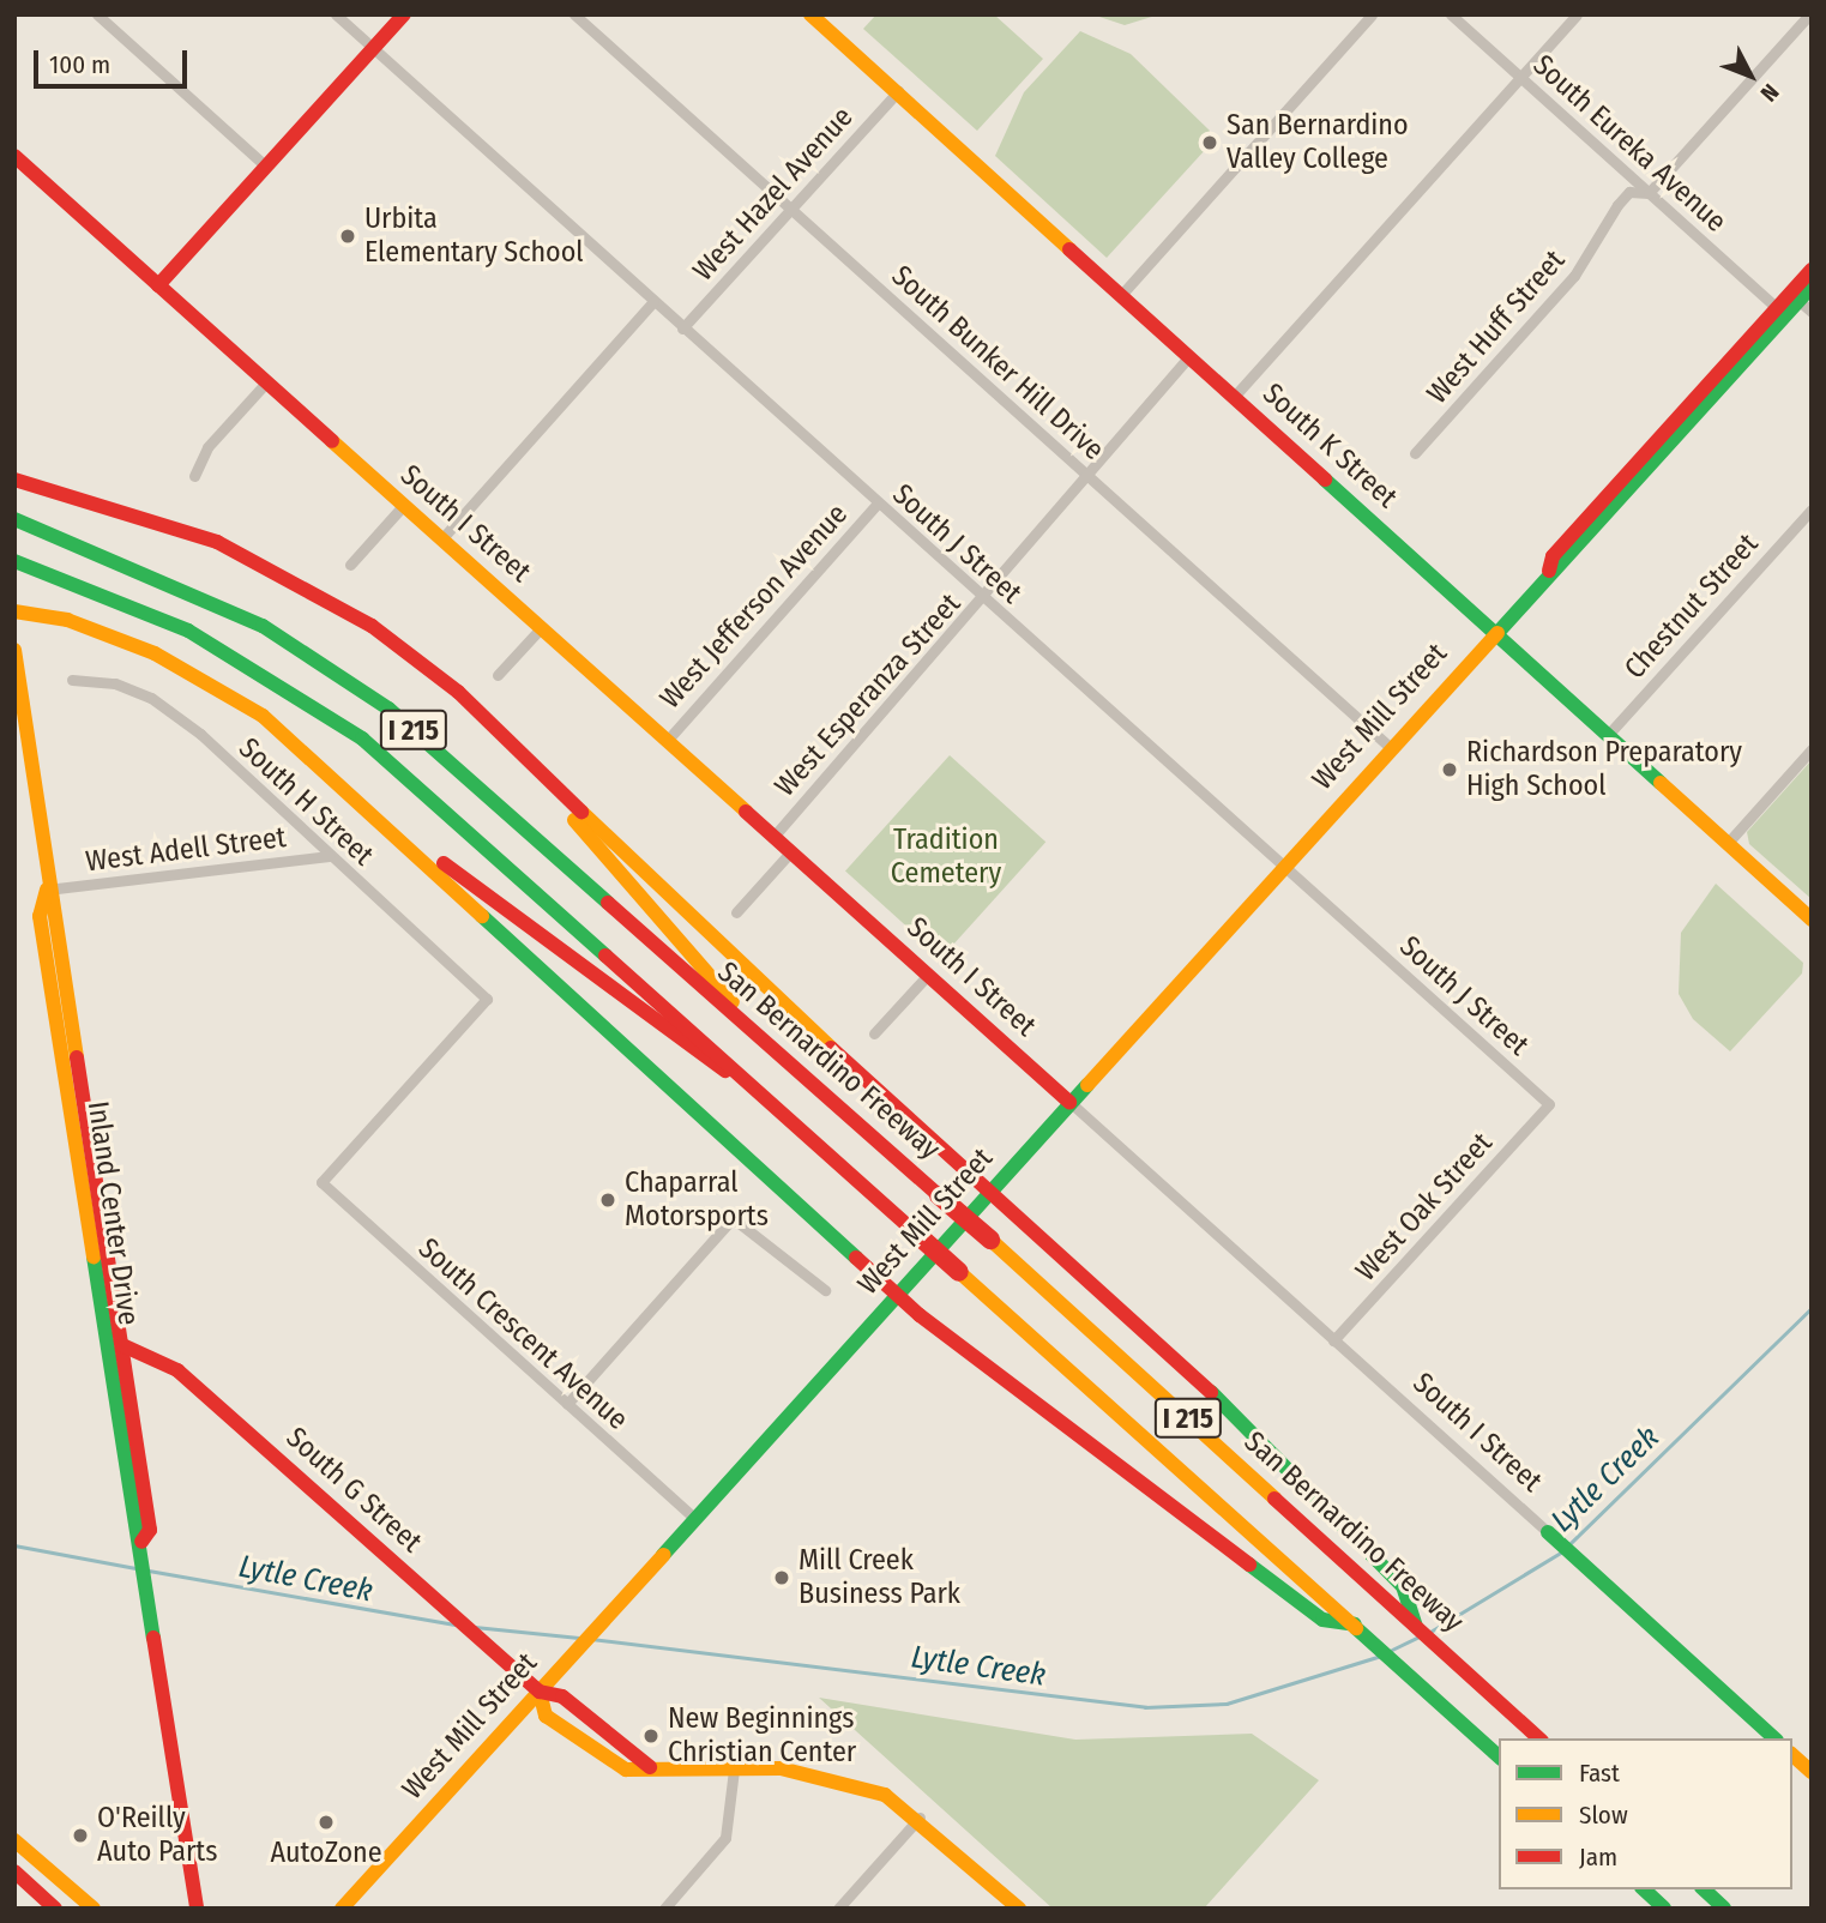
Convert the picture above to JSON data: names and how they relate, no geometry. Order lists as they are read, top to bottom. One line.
{"streets":{"main road":["South K Street","South I Street","West Mill Street","I 215","San Bernardino Freeway","Inland Center Drive","South G Street"],"street":["South Eureka Avenue","West Hazel Avenue","West Huff Street","South Bunker Hill Drive","South J Street","West Jefferson Avenue","Chestnut Street","West Esperanza Street","South H Street","West Adell Street","West Oak Street","South Crescent Avenue"]},"crossings":[["South Eureka Avenue","West Huff Street"],["South Eureka Avenue","West Mill Street"],["West Hazel Avenue","South Bunker Hill Drive"],["West Hazel Avenue","South K Street"],["West Hazel Avenue","South J Street"],["South Bunker Hill Drive","West Esperanza Street"],["South Bunker Hill Drive","West Mill Street"],["South K Street","Chestnut Street"],["South K Street","West Esperanza Street"],["South K Street","West Mill Street"],["South I Street","West Jefferson Avenue"],["South I Street","West Esperanza Street"],["South I Street","West Mill Street"],["South I Street","West Oak Street"],["South J Street","West Jefferson Avenue"],["South J Street","West Esperanza Street"],["South J Street","West Mill Street"],["South J Street","West Oak Street"],["West Mill Street","South Crescent Avenue"],["West Mill Street","South G Street"],["South H Street","West Adell Street"],["South H Street","South Crescent Avenue"],["West Adell Street","Inland Center Drive"],["Inland Center Drive","South G Street"]],"water":["Lytle Creek"],"parks":["Tradition Cemetery"],"places":["San Bernardino Valley College","Urbita Elementary School","Richardson Preparatory High School","Chaparral Motorsports","Mill Creek Business Park","New Beginnings Christian Center","AutoZone","O'Reilly Auto Parts"],"legend":["Fast","Slow","Jam"],"scale_bar":"100 m","north":"bottom right"}
